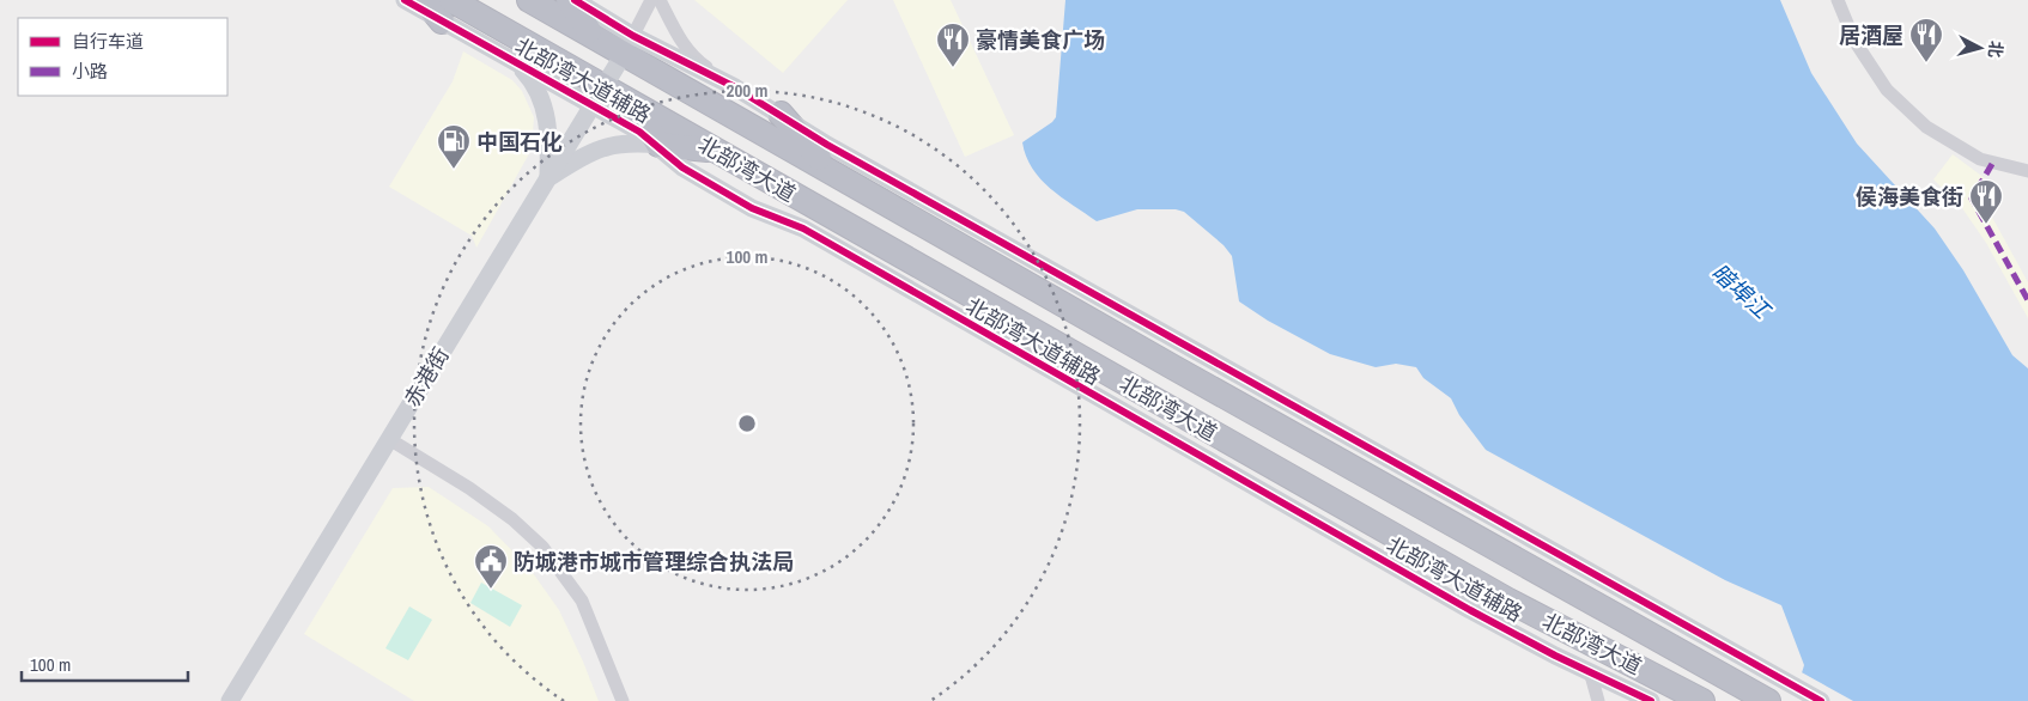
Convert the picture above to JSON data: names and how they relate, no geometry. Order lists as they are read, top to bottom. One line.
{"streets":{"highway":["北部湾大道"],"main road":["北部湾大道辅路","赤港街"]},"crossings":[["北部湾大道辅路","北部湾大道"],["北部湾大道辅路","赤港街"],["北部湾大道","赤港街"]],"water":["暗埠江"],"places":{"restaurant":["居酒屋","豪情美食广场","侯海美食街"],"fuel station":["中国石化"],"public building":["防城港市城市管理综合执法局"]},"legend":["自行车道","小路"],"scale_bar":"100 m","north":"right","rings":["200 m","100 m"]}
